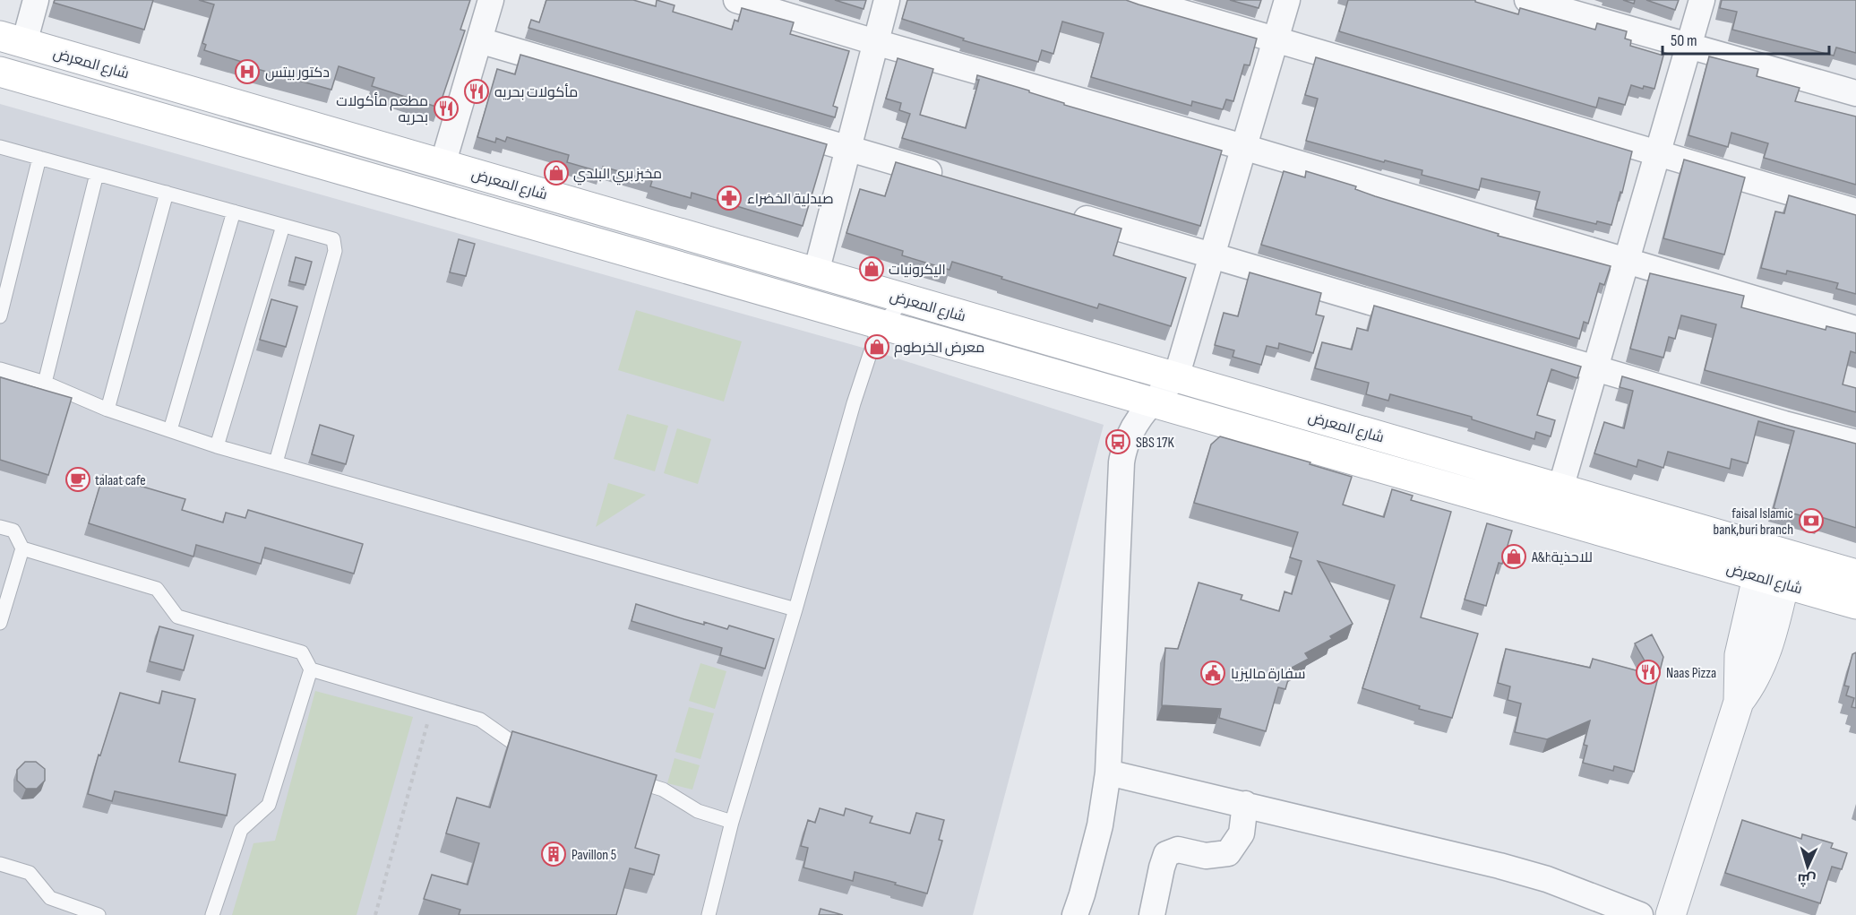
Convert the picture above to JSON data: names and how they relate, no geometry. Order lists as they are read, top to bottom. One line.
{"streets":{"main road":["شارع المعرض"]},"places":{"hospital":["دكتور بيتس"],"restaurant":["مأكولات بحريه","مطعم مأكولات بحريه","Naas Pizza"],"shop":["مخبز بري البلدي","اليكرونيات","معرض الخرطوم","A&hللاحذية"],"pharmacy":["صيدلية الخضراء"],"bus stop":["SBS 17K"],"cafe":["talaat cafe"],"bank":["faisal Islamic bank,buri branch"],"public building":["سفارة ماليزيا"],"building":["Pavillon 5"]},"scale_bar":"50 m","north":"bottom"}
